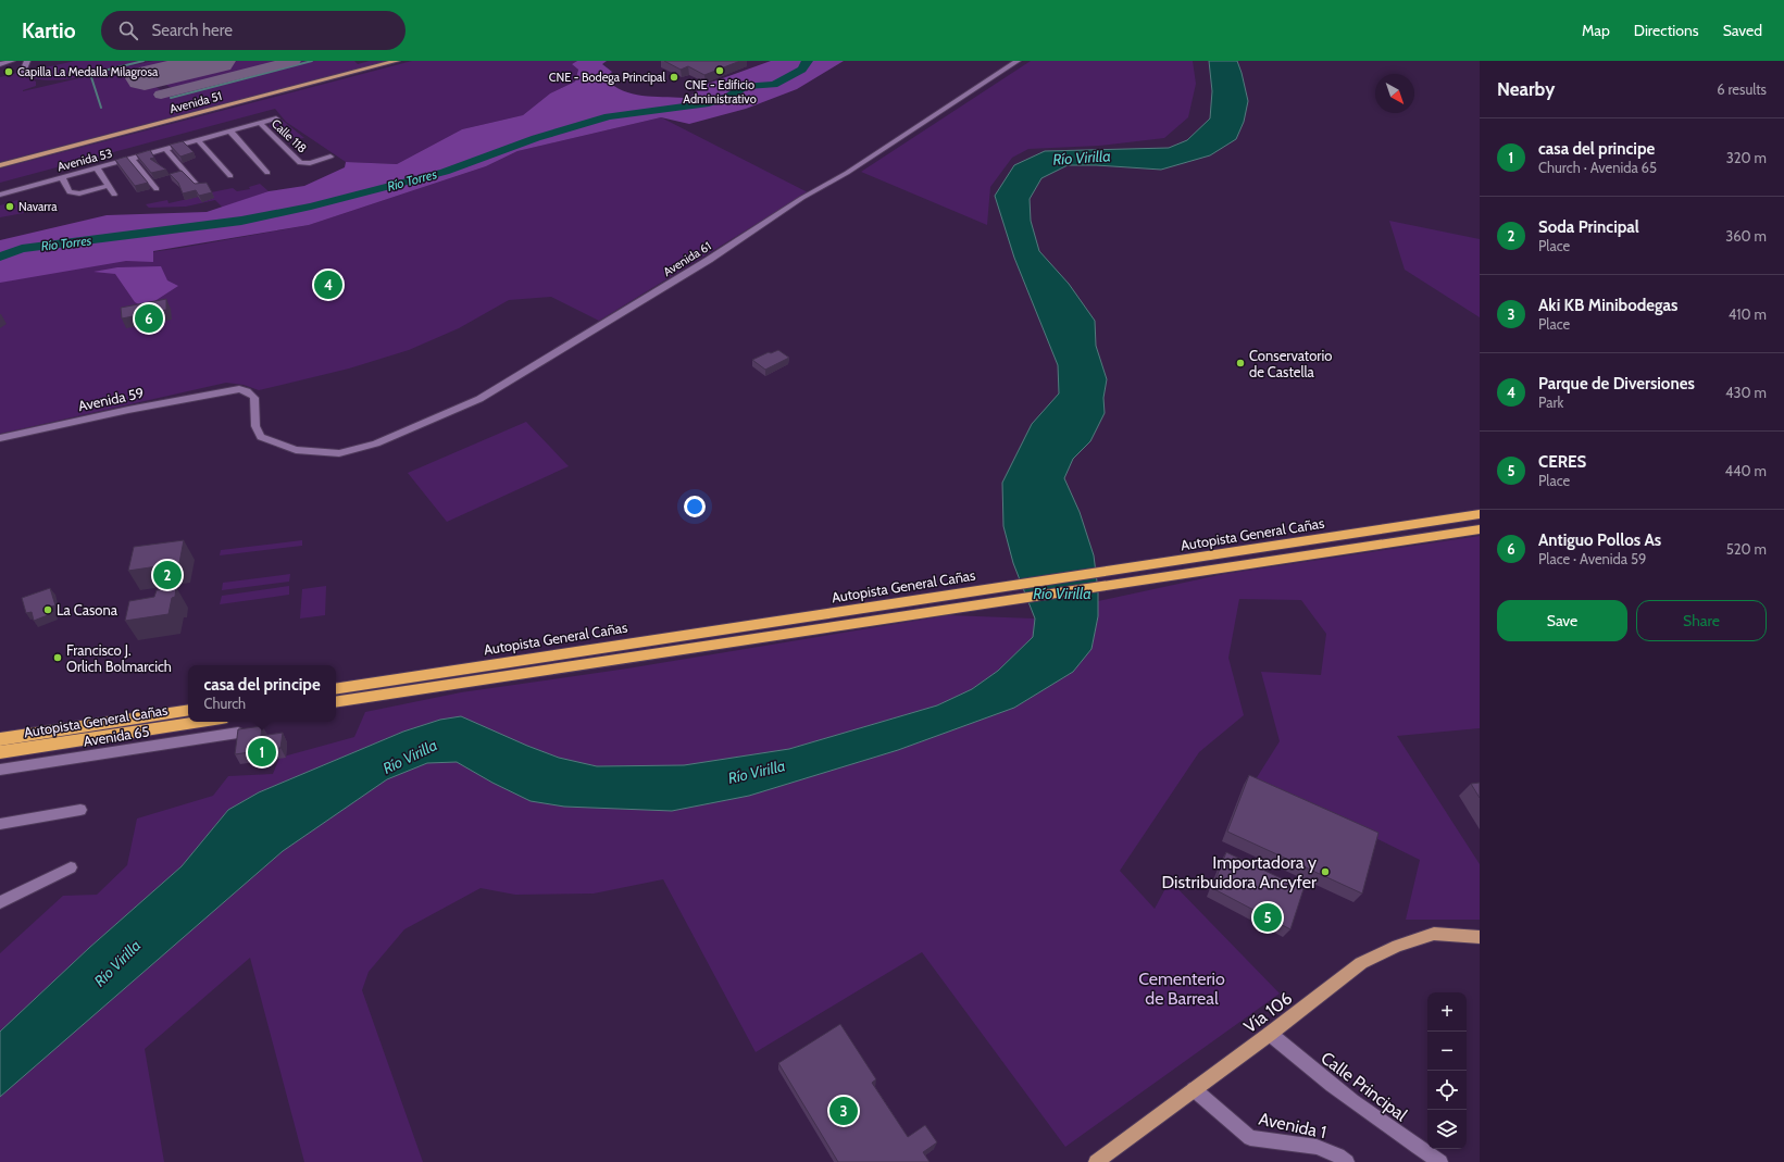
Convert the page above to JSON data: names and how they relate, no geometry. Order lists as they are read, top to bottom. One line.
{"streets":{"highway":["Autopista General Cañas"],"main road":["Avenida 51","Vía 106"],"street":["Calle 118","Avenida 53","Avenida 61","Avenida 59","Avenida 65","Calle Principal","Avenida 1"]},"crossings":[["Calle 118","Avenida 53"],["Avenida 61","Avenida 59"],["Vía 106","Calle Principal"],["Vía 106","Avenida 1"]],"water":["Río Virilla","Río Torres"],"parks":["Cementerio de Barreal"],"places":["CNE - Edificio Administrativo","Capilla La Medalla Milagrosa","CNE - Bodega Principal","Navarra","Conservatorio de Castella","La Casona","Francisco J. Orlich Bolmarcich","Importadora y Distribuidora Ancyfer"],"north":"bottom right","page":{"header":"Kartio","search":"Search here","nav":["Map","Directions","Saved"],"heading":["Nearby","6 results"],"list":[{"mark":"1","name":"casa del principe","note":"Church · Avenida 65","value":"320 m"},{"mark":"2","name":"Soda Principal","note":"Place","value":"360 m"},{"mark":"3","name":"Aki KB Minibodegas","note":"Place","value":"410 m"},{"mark":"4","name":"Parque de Diversiones","note":"Park","value":"430 m"},{"mark":"5","name":"CERES","note":"Place","value":"440 m"},{"mark":"6","name":"Antiguo Pollos As","note":"Place · Avenida 59","value":"520 m"}],"pins":["4","6","2","1","5","3"],"buttons":["Save","Share"],"popup":["casa del principe","Church"],"map_buttons":["+","−"]}}
